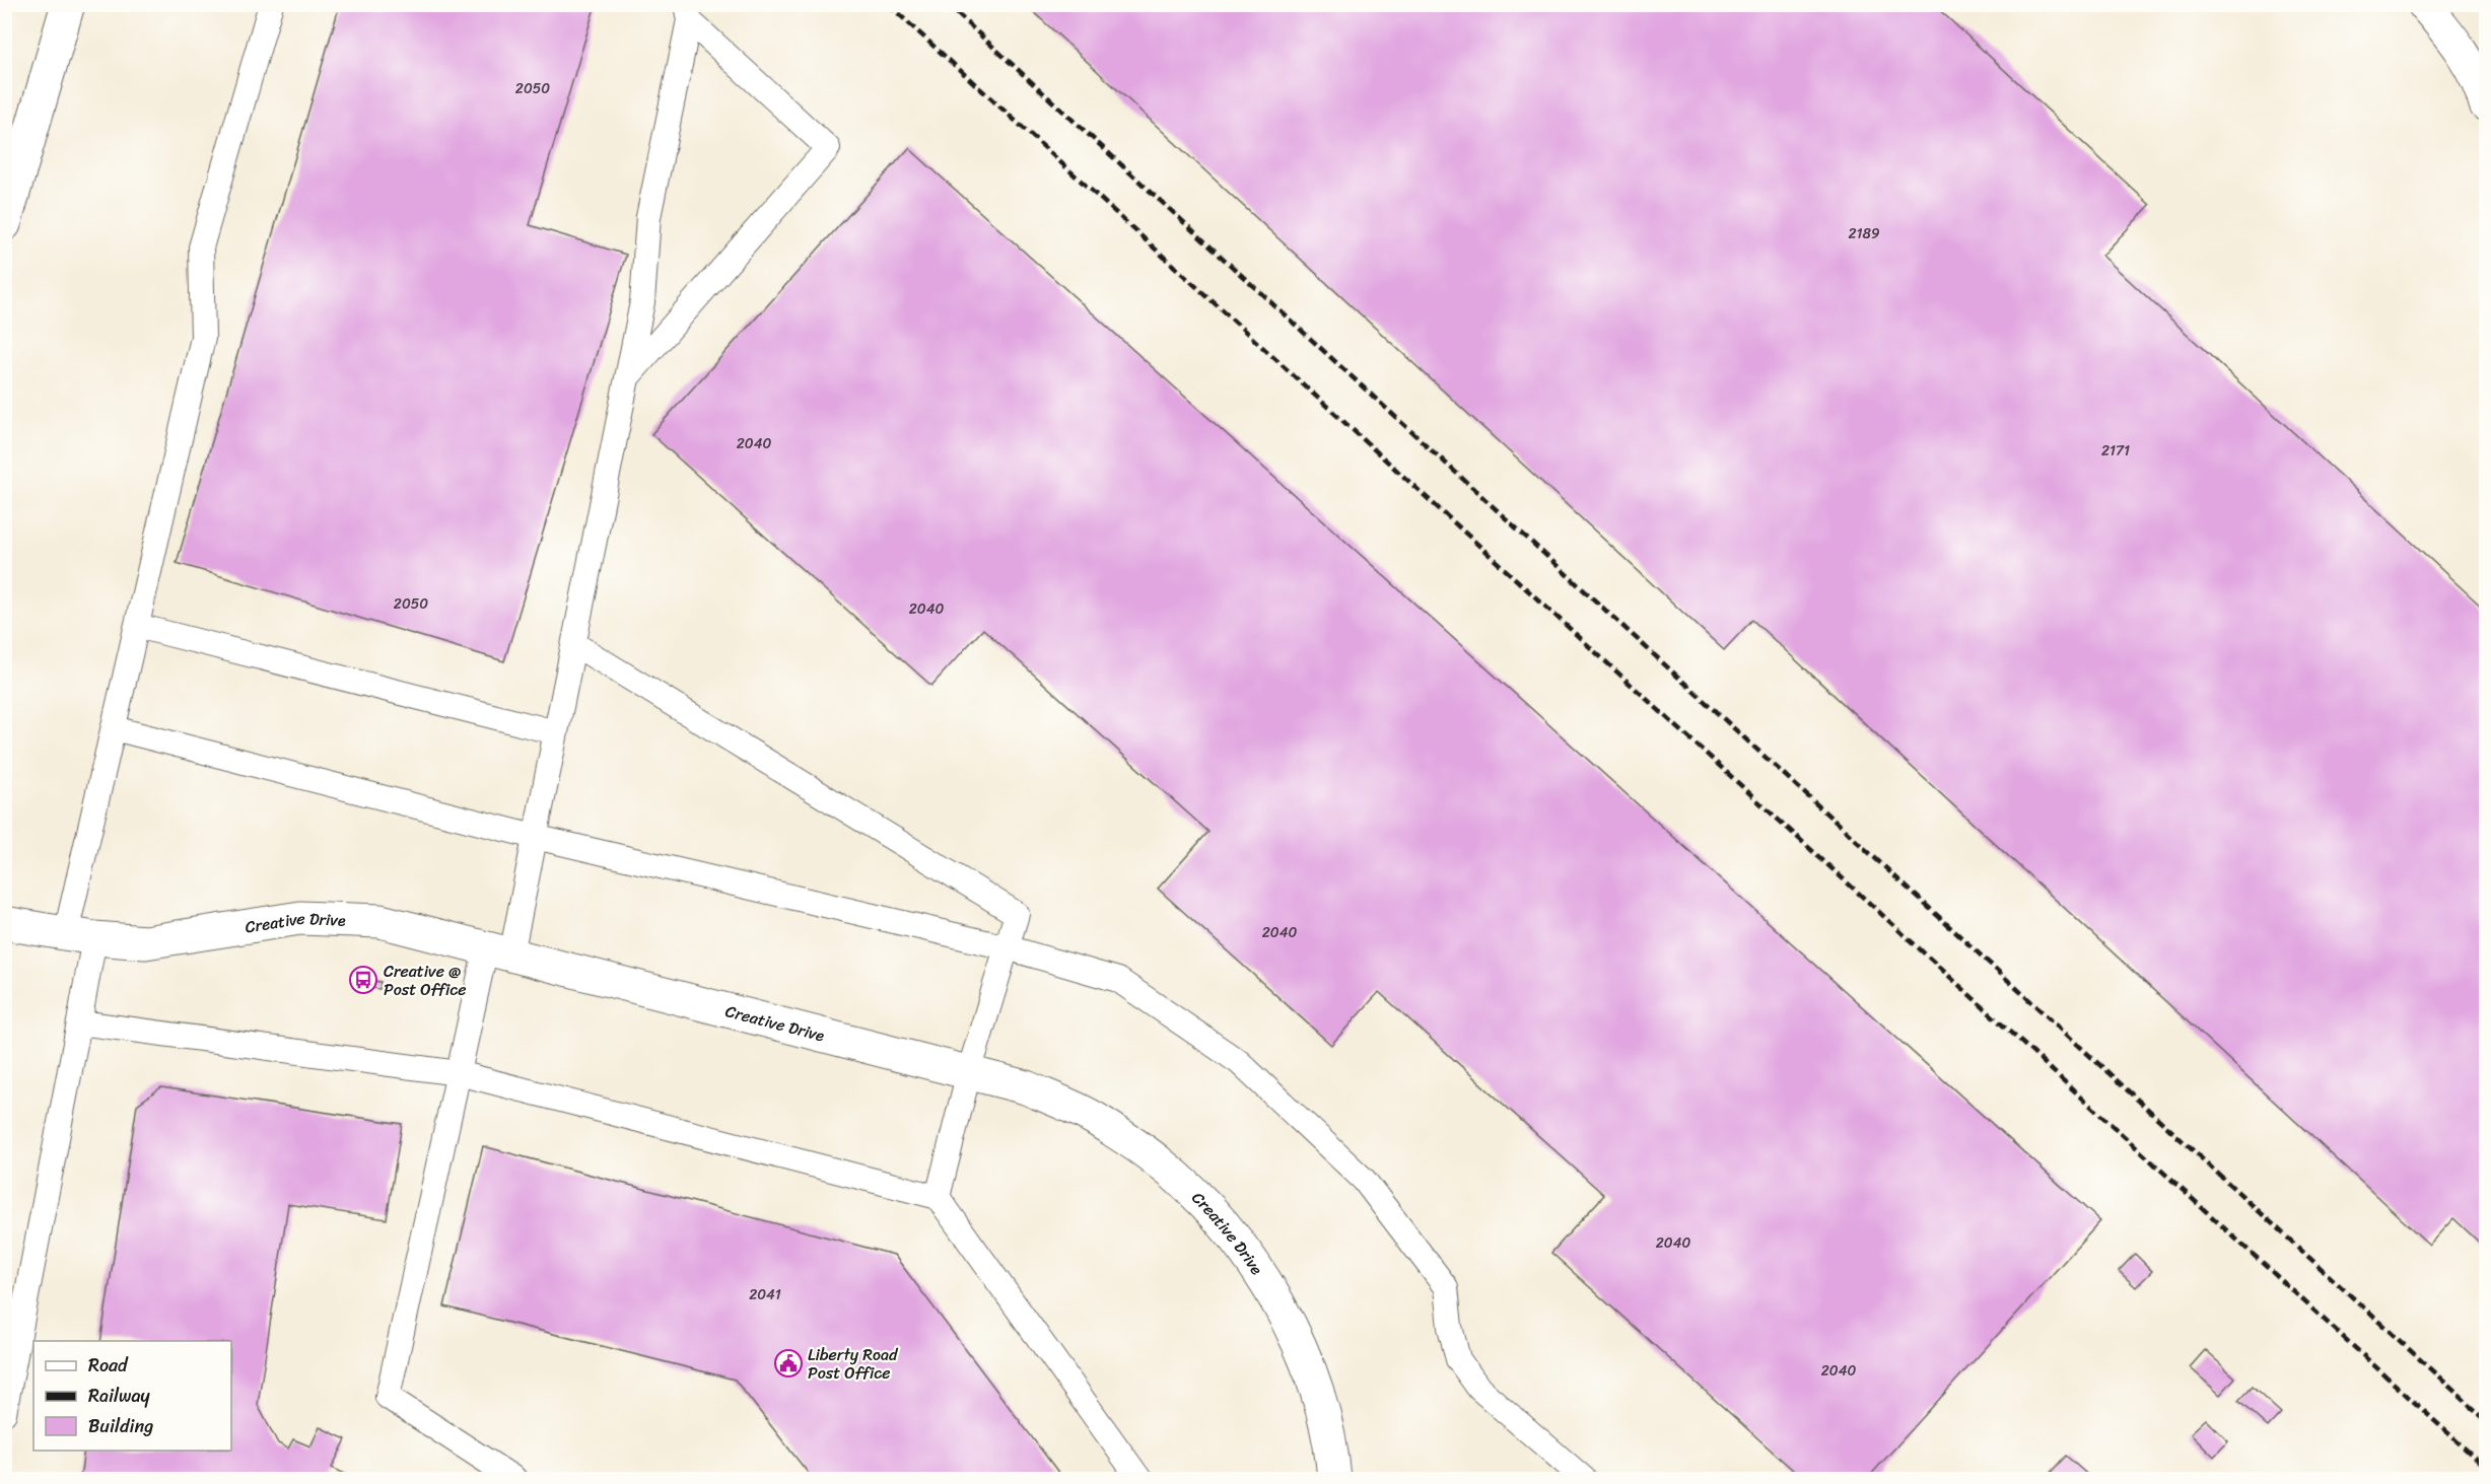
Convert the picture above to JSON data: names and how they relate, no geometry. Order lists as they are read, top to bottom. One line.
{"streets":{"main road":["Creative Drive"]},"places":{"bus stop":["Creative @ Post Office"],"public building":["Liberty Road Post Office"]},"house_numbers":["2050","2189","2040","2171","2050","2040","2040","2040","2041","2040"],"legend":["Road","Railway","Building"]}
